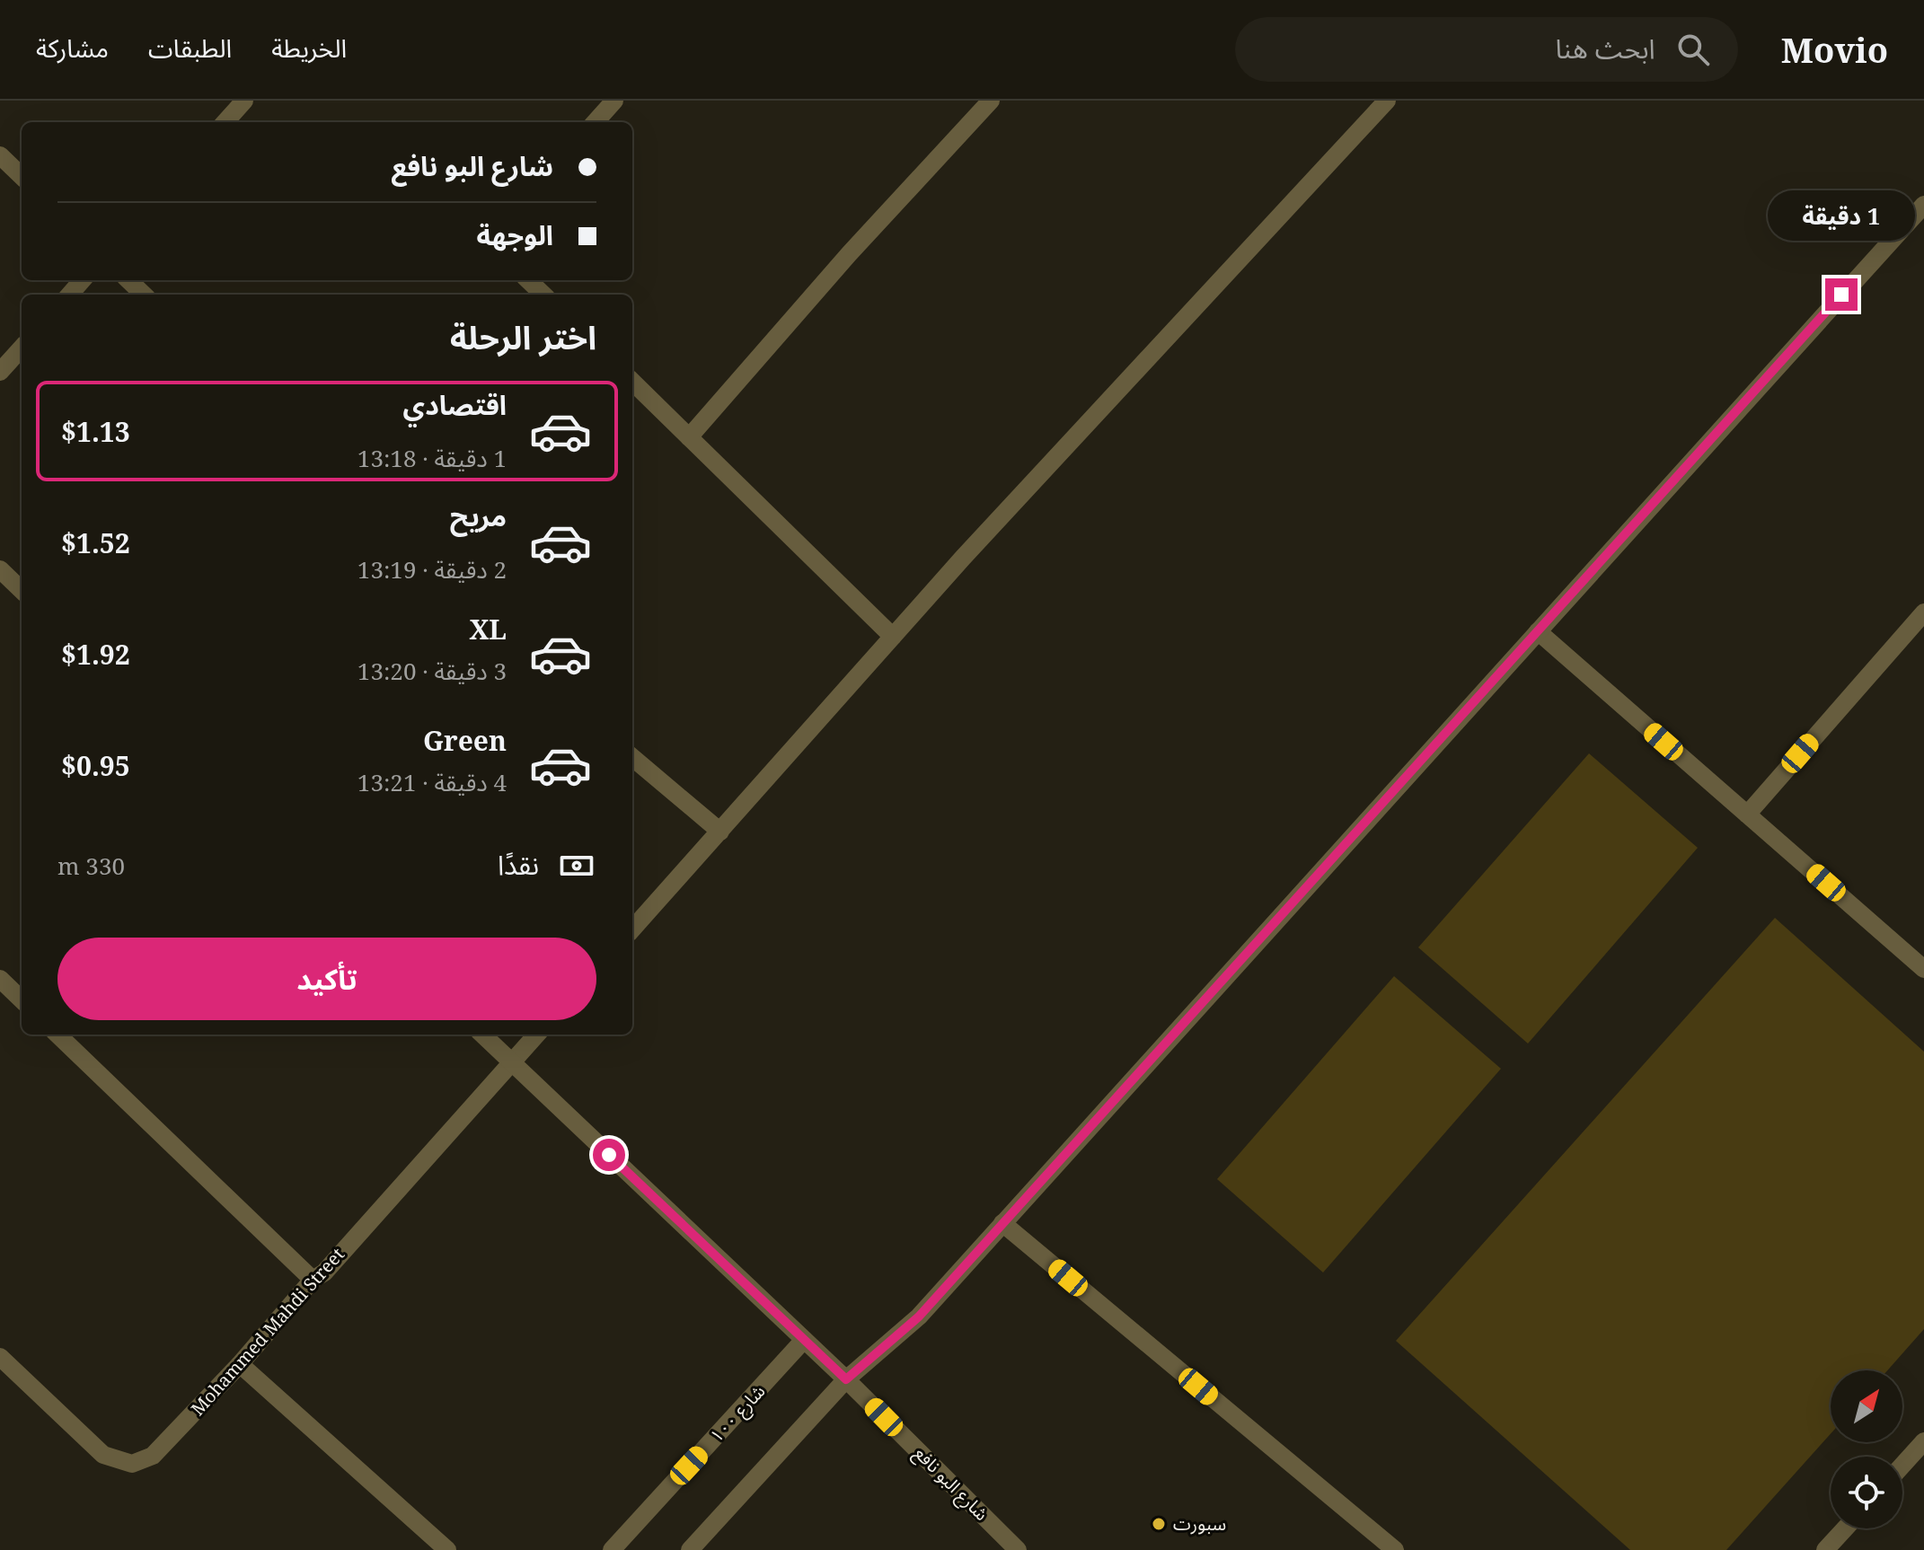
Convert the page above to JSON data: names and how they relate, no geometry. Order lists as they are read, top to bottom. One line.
{"streets":{"street":["Mohammed Mahdi Street","شارع ١٠٠","شارع البو نافع"]},"crossings":[["Mohammed Mahdi Street","شارع البو نافع"],["شارع ١٠٠","شارع البو نافع"]],"places":["سبورت"],"north":"top right","page":{"header":"Movio","search":"ابحث هنا","nav":["الخريطة","الطبقات","مشاركة"],"banner":["شارع البو نافع","الوجهة"],"bubble":"1 دقيقة","heading":"اختر الرحلة","list":[{"name":"اقتصادي","note":"1 دقيقة · 13:18","value":"$1.13"},{"name":"مريح","note":"2 دقيقة · 13:19","value":"$1.52"},{"name":"XL","note":"3 دقيقة · 13:20","value":"$1.92"},{"name":"Green","note":"4 دقيقة · 13:21","value":"$0.95"}],"pay":["نقدًا","330 m"],"buttons":"تأكيد"}}
